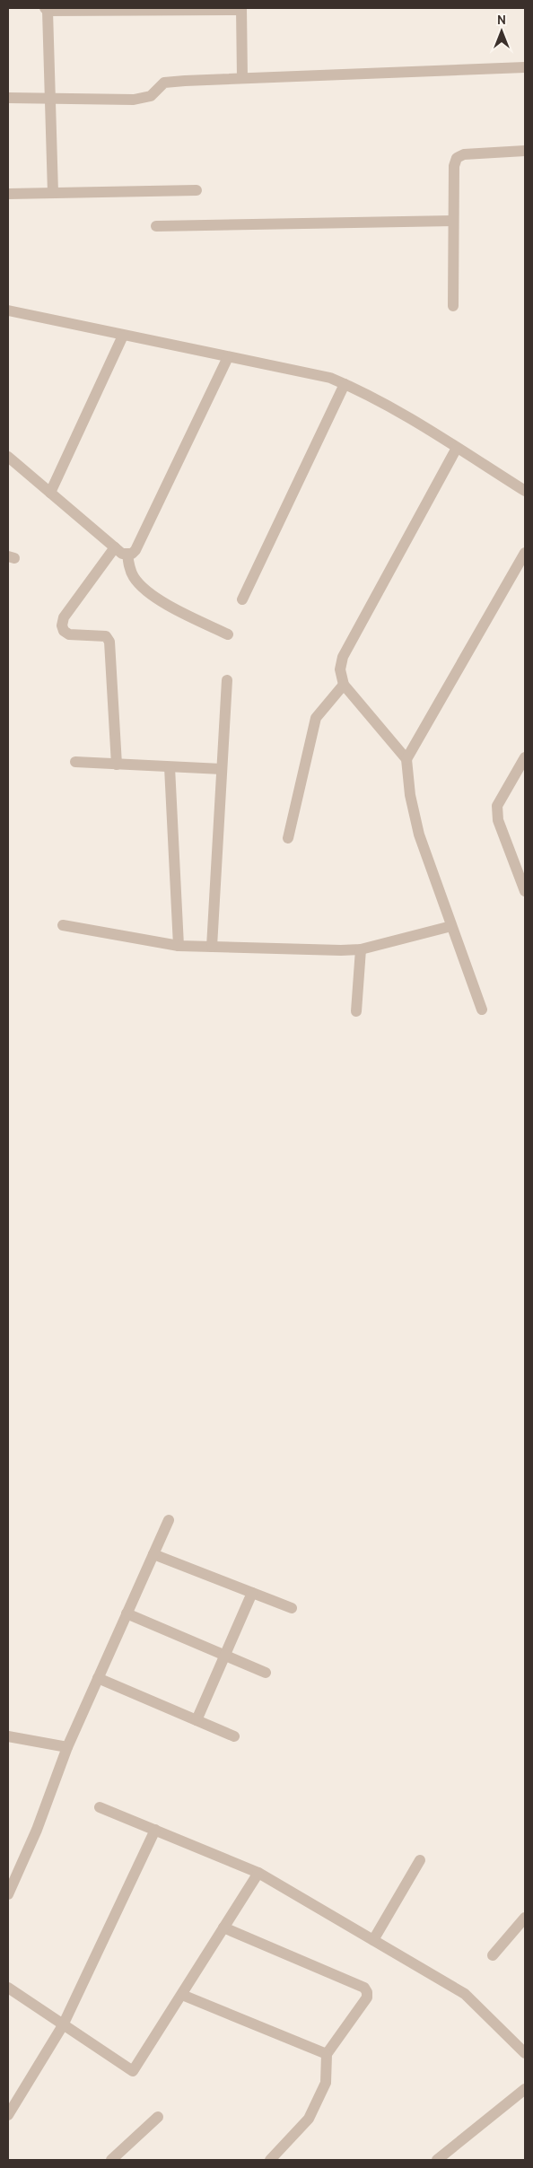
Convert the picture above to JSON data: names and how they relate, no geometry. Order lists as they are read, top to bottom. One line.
{"north":"top"}
